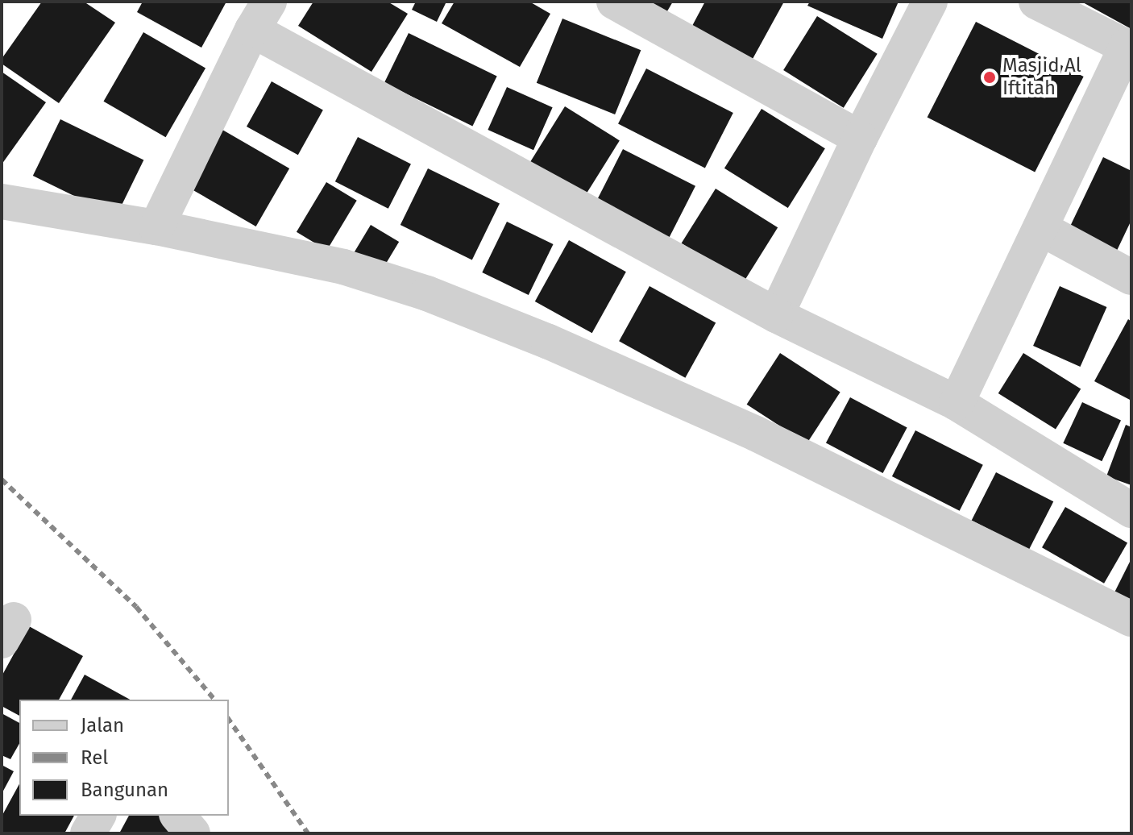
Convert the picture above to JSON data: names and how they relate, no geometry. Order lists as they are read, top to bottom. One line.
{"places":["Masjid Al Iftitah"],"legend":["Jalan","Rel","Bangunan"]}
